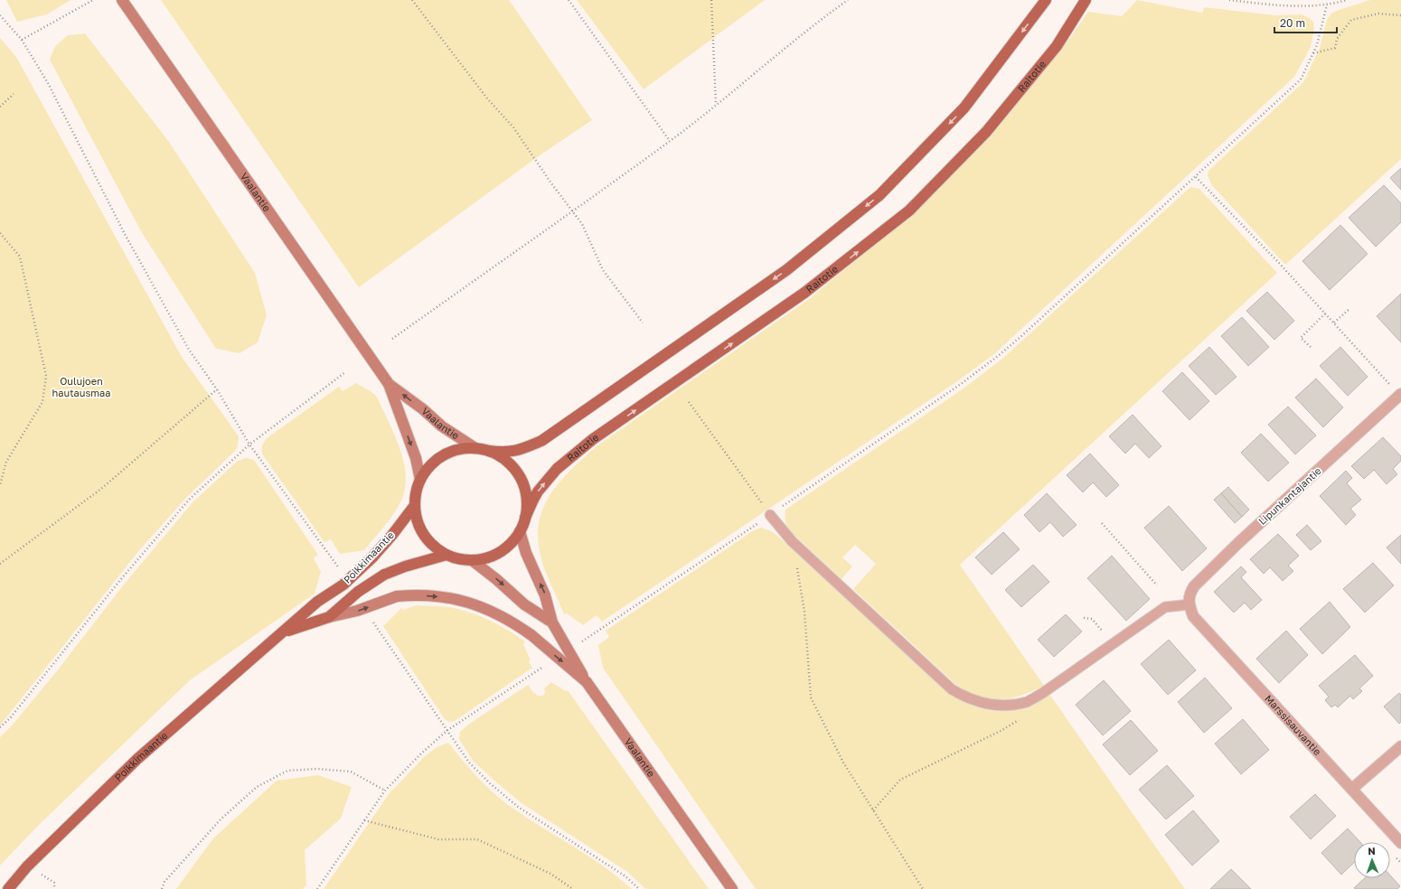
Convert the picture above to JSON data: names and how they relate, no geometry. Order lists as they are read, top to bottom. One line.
{"streets":{"main road":["Raitotie","Poikkimaantie"],"street":["Vaalantie","Lipunkantajantie","Marssisauvantie"]},"crossings":[["Raitotie","Vaalantie"],["Raitotie","Poikkimaantie"],["Vaalantie","Poikkimaantie"],["Lipunkantajantie","Marssisauvantie"]],"parks":["Oulujoen hautausmaa"],"scale_bar":"20 m","north":"top"}
